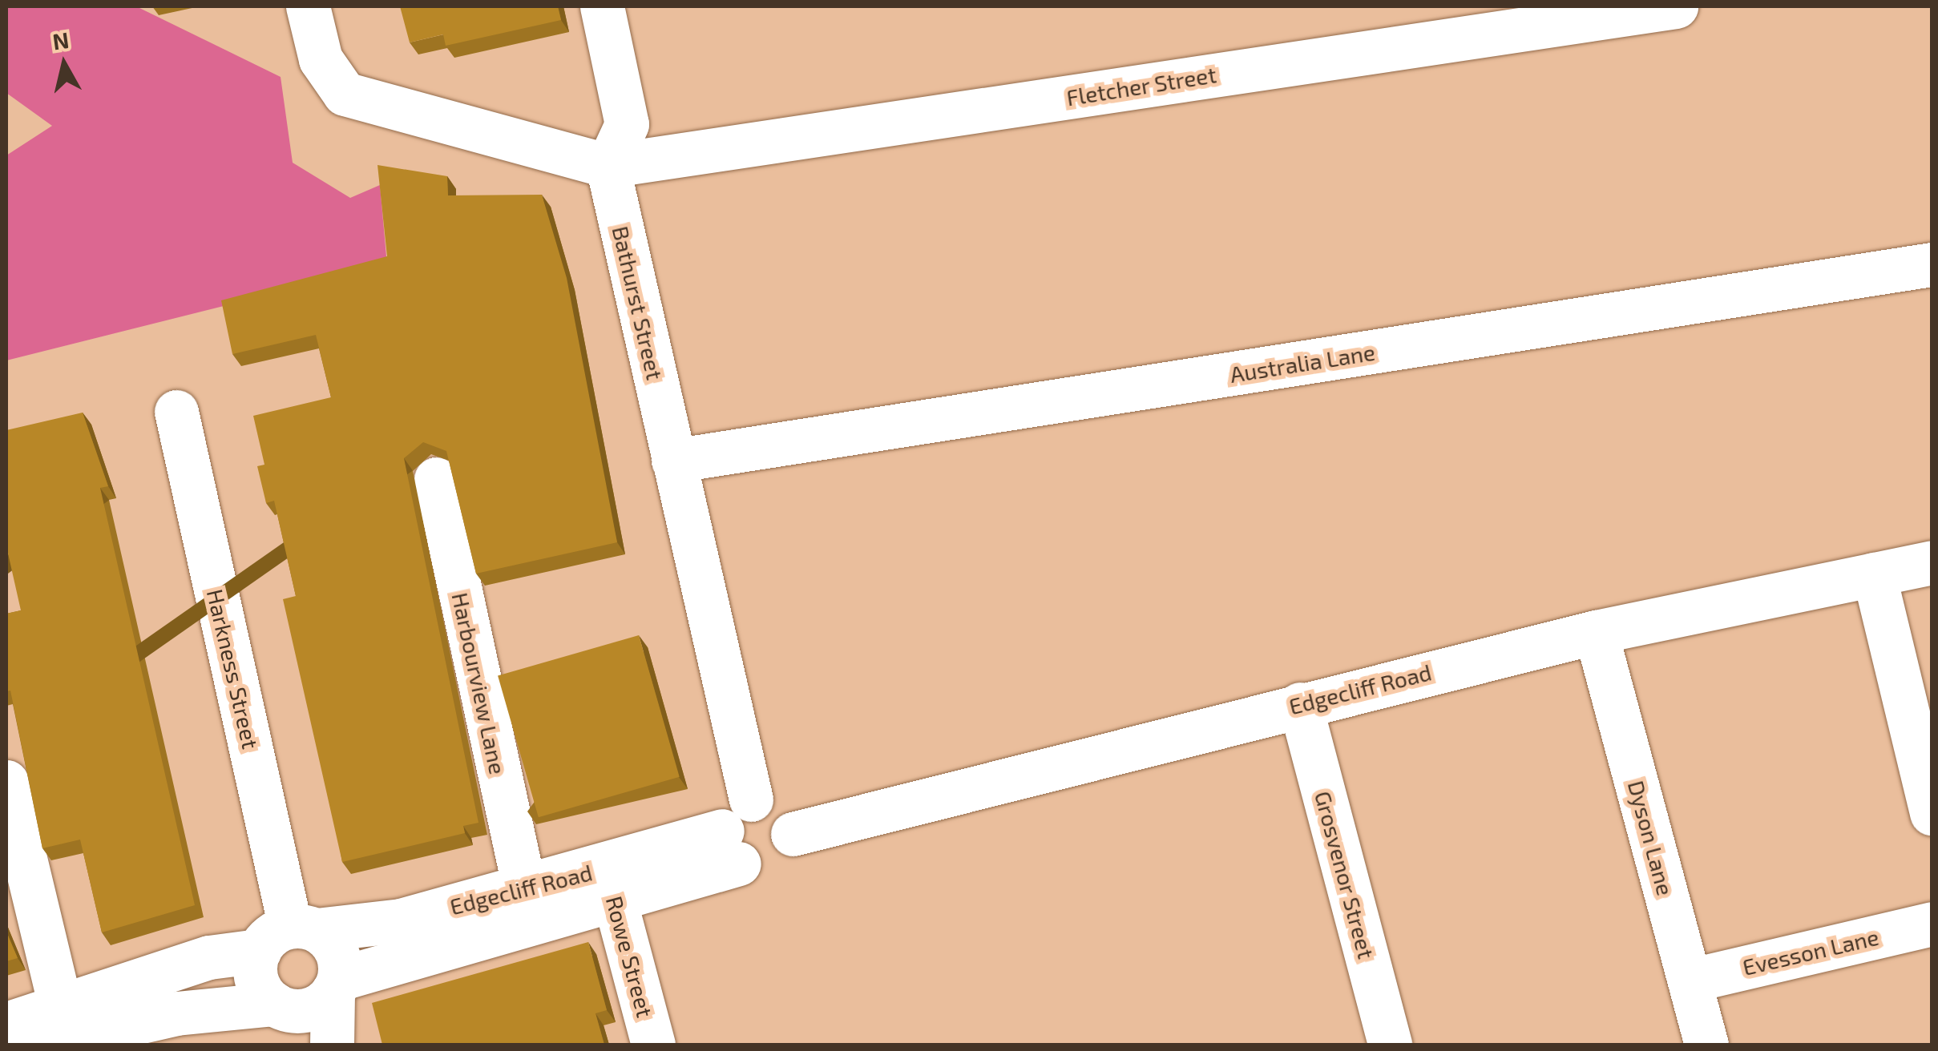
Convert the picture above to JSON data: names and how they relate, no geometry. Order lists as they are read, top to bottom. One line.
{"streets":{"street":["Fletcher Street","Bathurst Street","Australia Lane","Harkness Street","Harbourview Lane","Edgecliff Road","Dyson Lane","Grosvenor Street","Evesson Lane","Rowe Street"]},"crossings":[["Fletcher Street","Bathurst Street"],["Bathurst Street","Australia Lane"],["Bathurst Street","Edgecliff Road"],["Harkness Street","Edgecliff Road"],["Harbourview Lane","Edgecliff Road"],["Edgecliff Road","Dyson Lane"],["Edgecliff Road","Grosvenor Street"],["Edgecliff Road","Rowe Street"],["Dyson Lane","Evesson Lane"]],"north":"top"}
